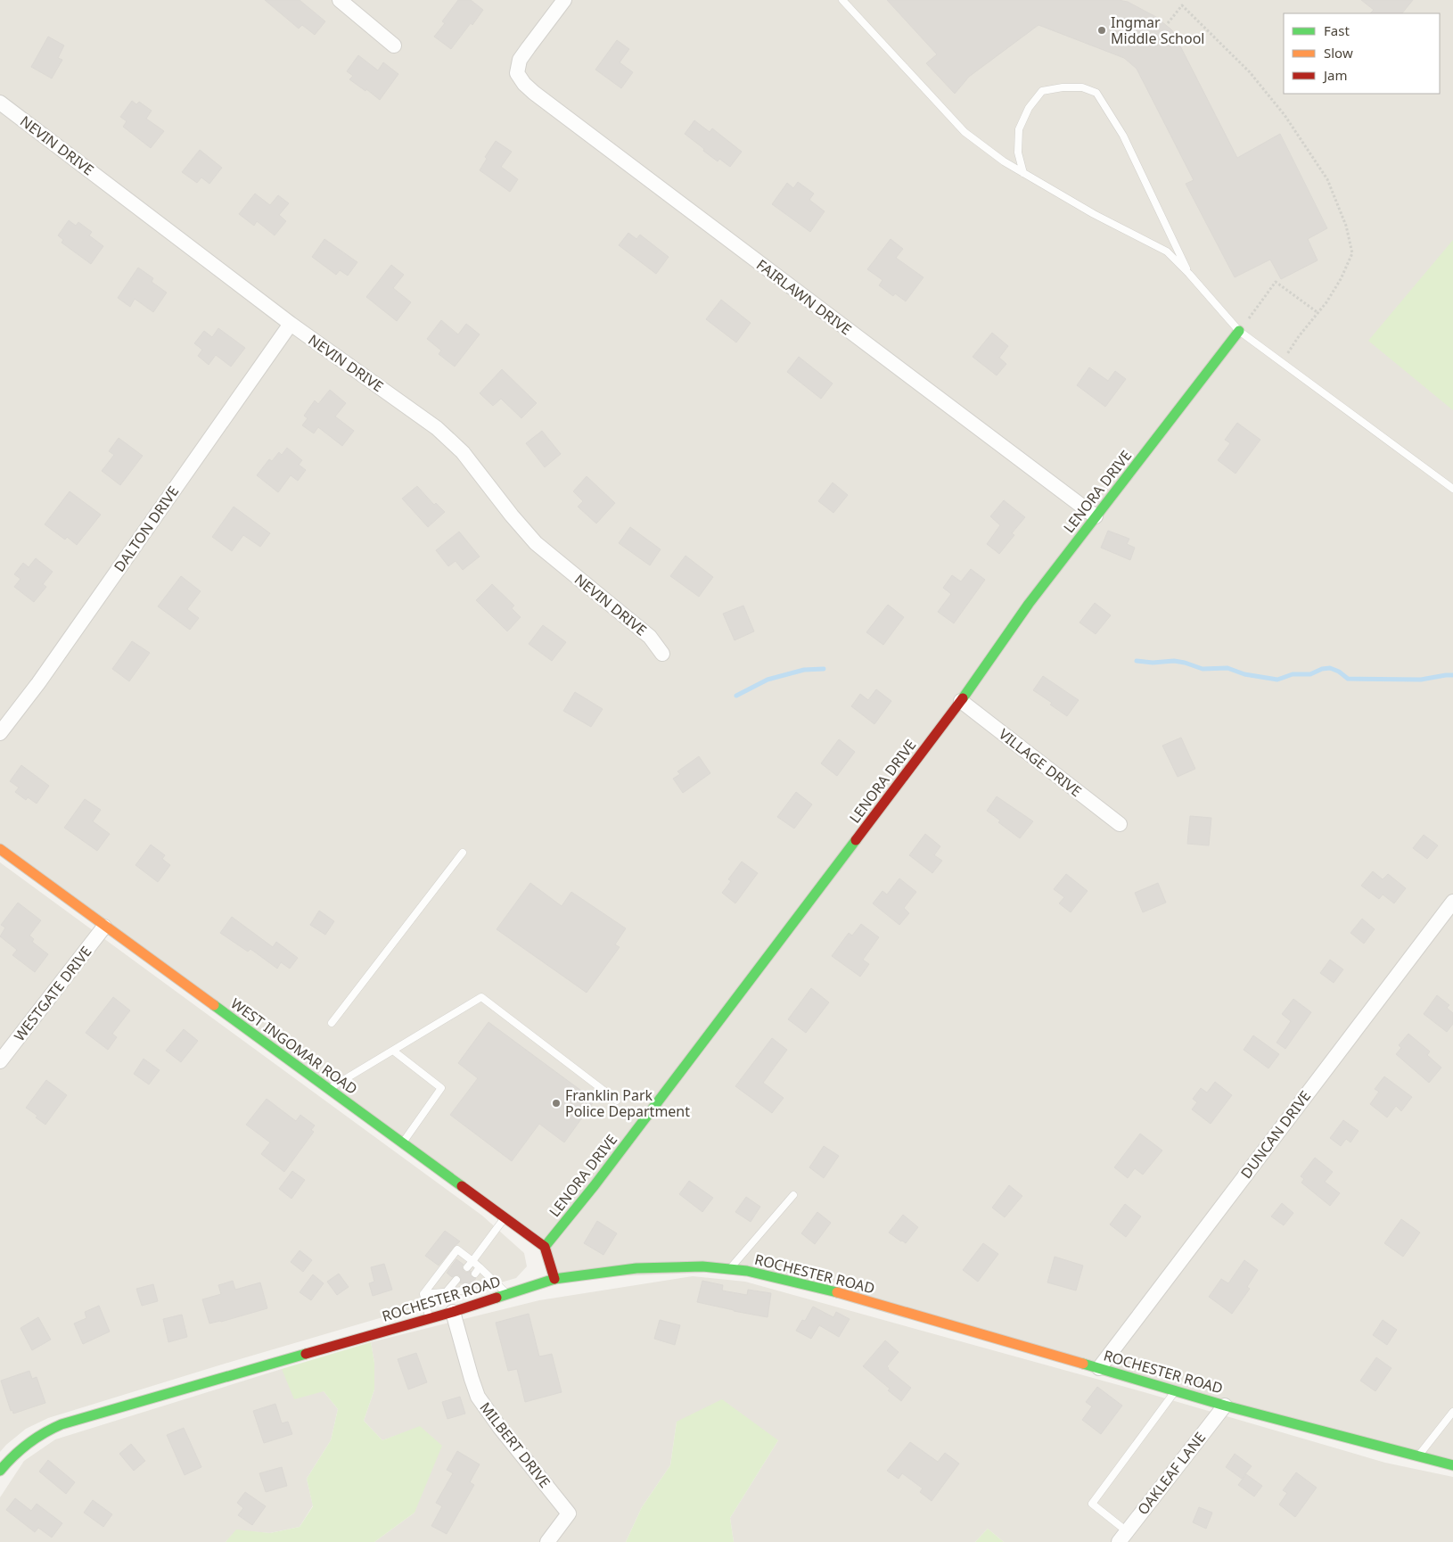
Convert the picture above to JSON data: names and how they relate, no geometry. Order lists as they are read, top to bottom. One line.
{"streets":{"street":["NEVIN DRIVE","FAIRLAWN DRIVE","LENORA DRIVE","DALTON DRIVE","VILLAGE DRIVE","WESTGATE DRIVE","WEST INGOMAR ROAD","DUNCAN DRIVE","ROCHESTER ROAD","MILBERT DRIVE","OAKLEAF LANE"]},"crossings":[["NEVIN DRIVE","DALTON DRIVE"],["FAIRLAWN DRIVE","LENORA DRIVE"],["LENORA DRIVE","VILLAGE DRIVE"],["LENORA DRIVE","WEST INGOMAR ROAD"],["WESTGATE DRIVE","WEST INGOMAR ROAD"],["DUNCAN DRIVE","ROCHESTER ROAD"],["ROCHESTER ROAD","MILBERT DRIVE"],["ROCHESTER ROAD","OAKLEAF LANE"]],"places":["Ingmar Middle School","Franklin Park Police Department"],"legend":["Fast","Slow","Jam"]}
